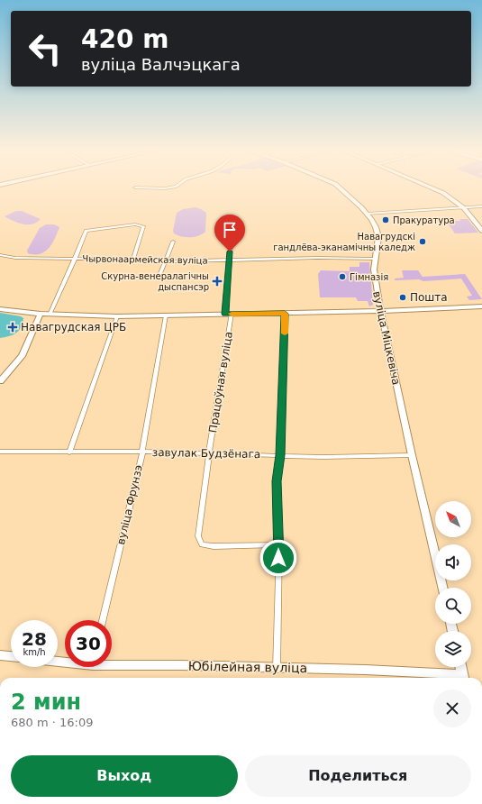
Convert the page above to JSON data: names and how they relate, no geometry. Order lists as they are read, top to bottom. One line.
{"streets":{"street":["Чырвонаармейская вуліца","вуліца Міцкевіча","Працоўная вуліца","завулак Будзёнага","вуліца Фрунзэ","Юбілейная вуліца"]},"crossings":[["Чырвонаармейская вуліца","вуліца Міцкевіча"],["Чырвонаармейская вуліца","Працоўная вуліца"],["вуліца Міцкевіча","завулак Будзёнага"],["Працоўная вуліца","завулак Будзёнага"],["завулак Будзёнага","вуліца Фрунзэ"]],"places":{"other":["Пракуратура","Навагрудскі гандлёва-эканамічны каледж","Гімназія","Пошта"],"health":["Скурна-венералагічны дыспансэр","Навагрудская ЦРБ"]},"north":"top left","page":{"turn":["420 m","вуліца Валчэцкага"],"speed":"28 km/h","limit":"30","heading":["2 мин","680 m · 16:09"],"buttons":["Выход","Поделиться"]}}
